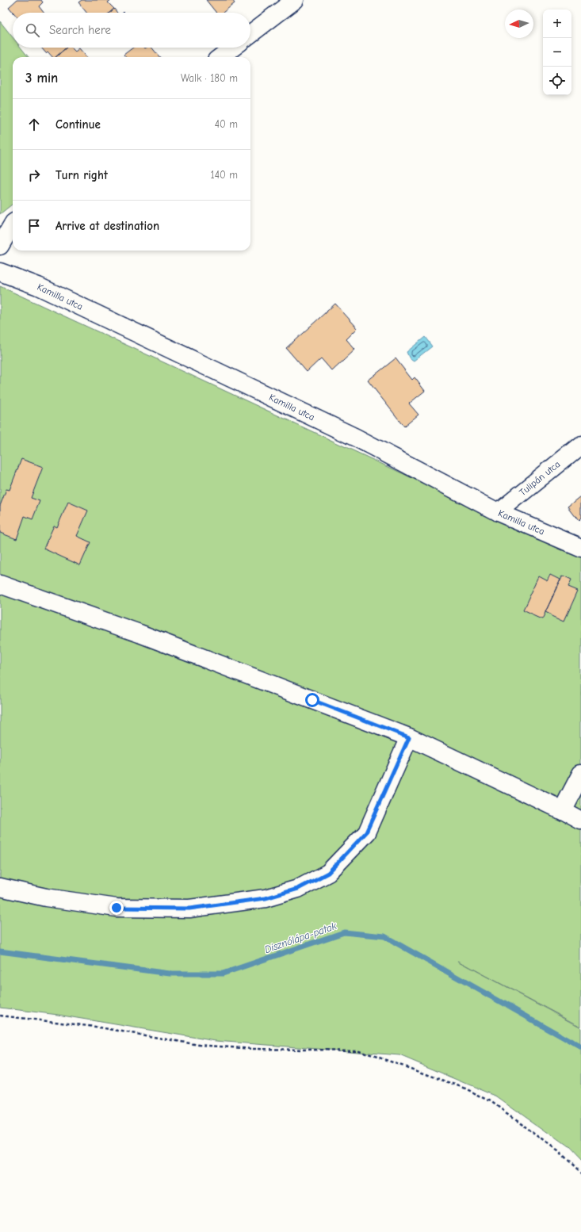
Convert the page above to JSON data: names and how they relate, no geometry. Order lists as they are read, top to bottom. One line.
{"streets":{"street":["Kamilla utca","Tulipán utca"]},"crossings":[["Kamilla utca","Tulipán utca"]],"water":["Disznólápa-patak"],"north":"left","page":{"map_buttons":["+","−"],"search":"Search here","heading":["3 min","Walk · 180 m"],"list":[["Continue","40 m"],["Turn right","140 m"],"Arrive at destination"]}}
